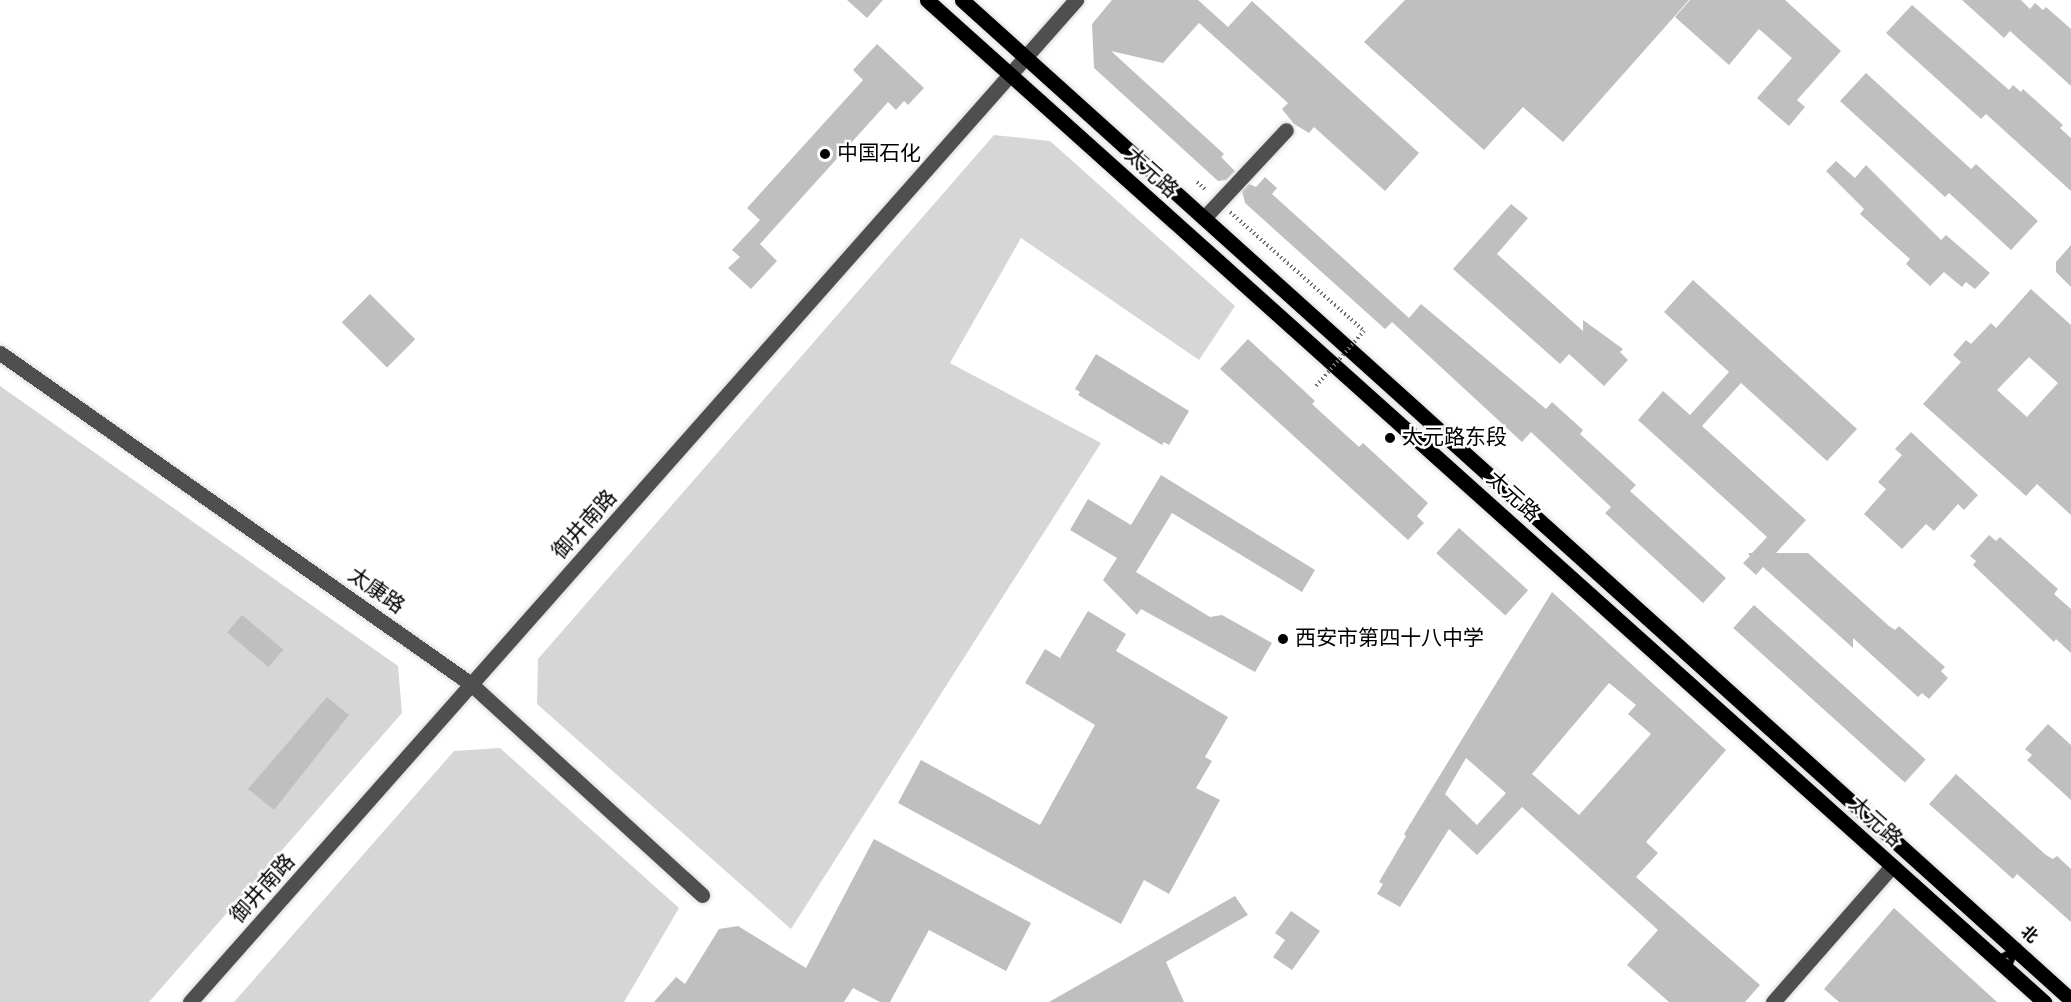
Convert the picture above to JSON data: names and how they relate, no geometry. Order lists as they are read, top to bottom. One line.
{"streets":{"main road":["太元路"],"street":["御井南路","太康路"]},"crossings":[["太元路","御井南路"],["御井南路","太康路"]],"places":["中国石化","太元路东段","西安市第四十八中学"],"north":"top right"}
